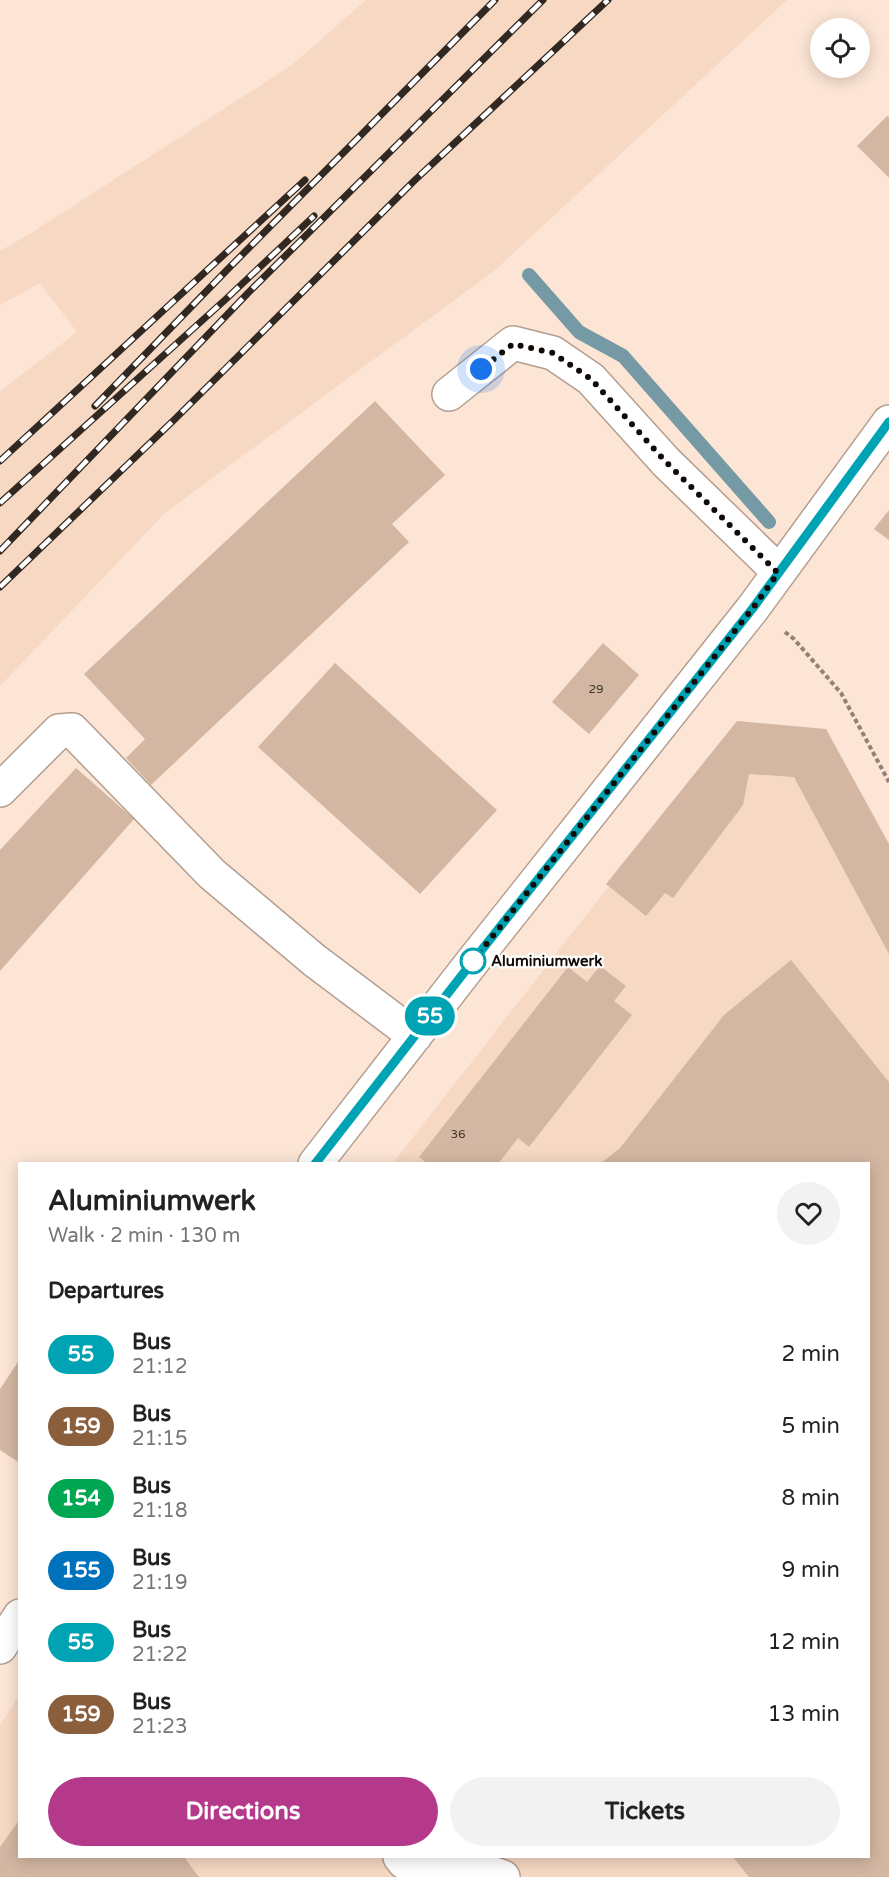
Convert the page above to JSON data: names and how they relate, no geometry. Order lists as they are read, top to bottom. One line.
{"places":["Aluminiumwerk"],"lines":["bus line 55"],"house_numbers":["29","36"],"page":{"on_map":"55","heading":[["Aluminiumwerk","Walk · 2 min · 130 m"],"Departures"],"list":[{"mark":"55","name":"Bus","note":"21:12","value":"2 min"},{"mark":"159","name":"Bus","note":"21:15","value":"5 min"},{"mark":"154","name":"Bus","note":"21:18","value":"8 min"},{"mark":"155","name":"Bus","note":"21:19","value":"9 min"},{"mark":"55","name":"Bus","note":"21:22","value":"12 min"},{"mark":"159","name":"Bus","note":"21:23","value":"13 min"}],"buttons":["Directions","Tickets"]}}
